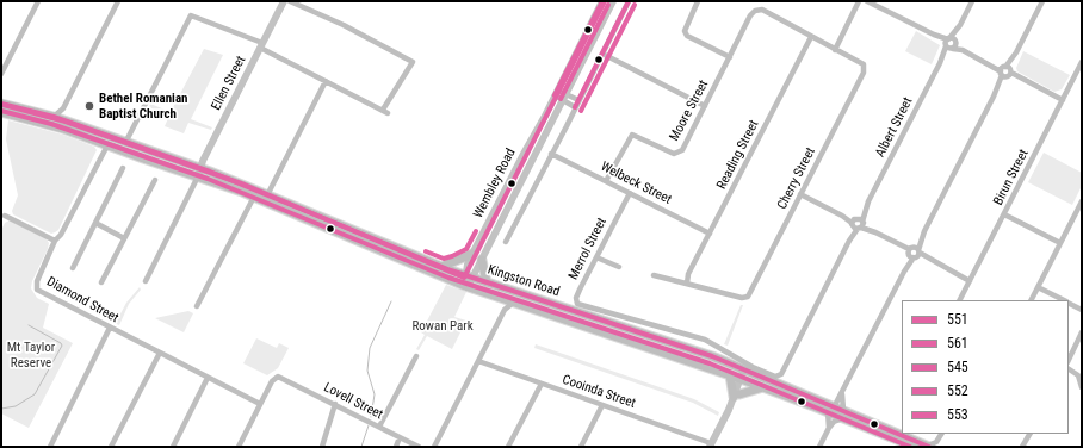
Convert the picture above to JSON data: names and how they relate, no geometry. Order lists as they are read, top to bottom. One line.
{"streets":{"main road":["Ellen Street","Wembley Road","Kingston Road"],"street":["Moore Street","Albert Street","Reading Street","Birun Street","Cherry Street","Welbeck Street","Merrol Street","Diamond Street","Cooinda Street","Lovell Street"]},"crossings":[["Ellen Street","Kingston Road"],["Moore Street","Reading Street"],["Moore Street","Welbeck Street"],["Albert Street","Merrol Street"],["Reading Street","Cherry Street"],["Reading Street","Welbeck Street"],["Wembley Road","Kingston Road"],["Welbeck Street","Merrol Street"],["Kingston Road","Diamond Street"],["Diamond Street","Lovell Street"]],"parks":["Rowan Park","Mt Taylor Reserve"],"places":["Bethel Romanian Baptist Church"],"lines":["transit line 545","transit line 552","transit line 553","transit line 551","transit line 561"],"legend":["551","561","545","552","553"]}
